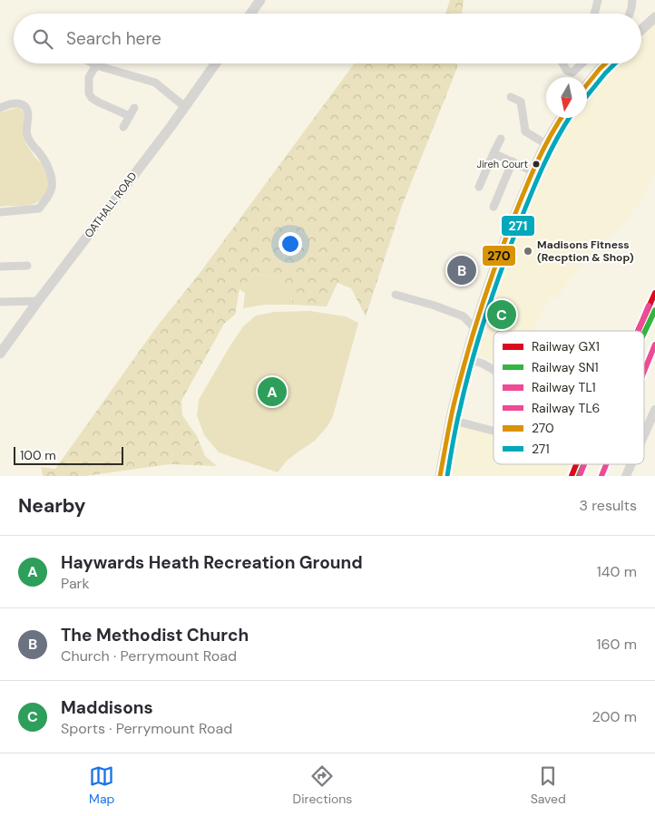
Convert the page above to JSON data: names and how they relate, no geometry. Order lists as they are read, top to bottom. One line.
{"streets":{"main road":["OATHALL ROAD"]},"places":["Jireh Court","Madisons Fitness (Recption & Shop)"],"lines":["transit line 270","transit line 271","rail line GX1","rail line TL1","rail line SN1","rail line TL6"],"legend":["Railway GX1","Railway SN1","Railway TL1","Railway TL6","270","271"],"scale_bar":"100 m","north":"bottom","page":{"search":"Search here","pins":["B","C","A"],"scale":"100 m","heading":["Nearby","3 results"],"list":[{"mark":"A","name":"Haywards Heath Recreation Ground","note":"Park","value":"140 m"},{"mark":"B","name":"The Methodist Church","note":"Church · Perrymount Road","value":"160 m"},{"mark":"C","name":"Maddisons","note":"Sports · Perrymount Road","value":"200 m"}],"nav":["Map","Directions","Saved"]}}
